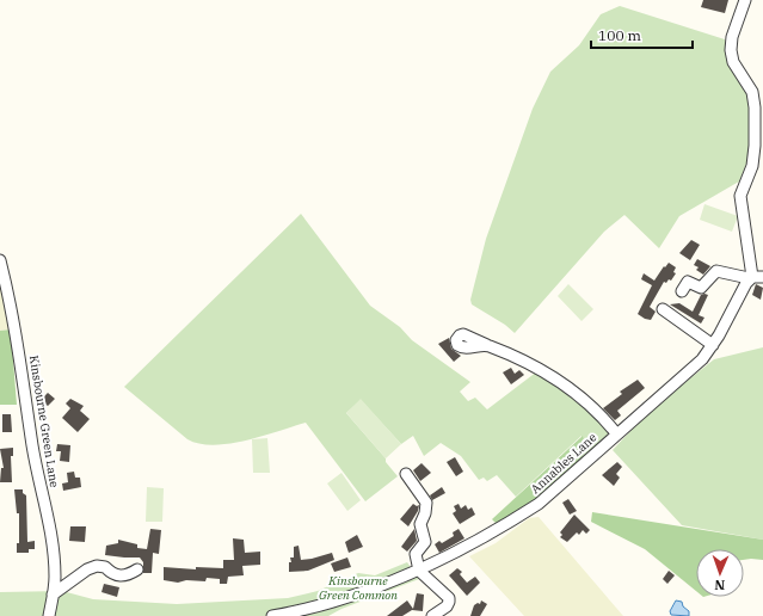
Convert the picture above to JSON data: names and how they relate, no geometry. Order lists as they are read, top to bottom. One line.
{"streets":{"street":["Kinsbourne Green Lane","Annables Lane"]},"parks":["Kinsbourne Green Common"],"scale_bar":"100 m","north":"bottom"}
